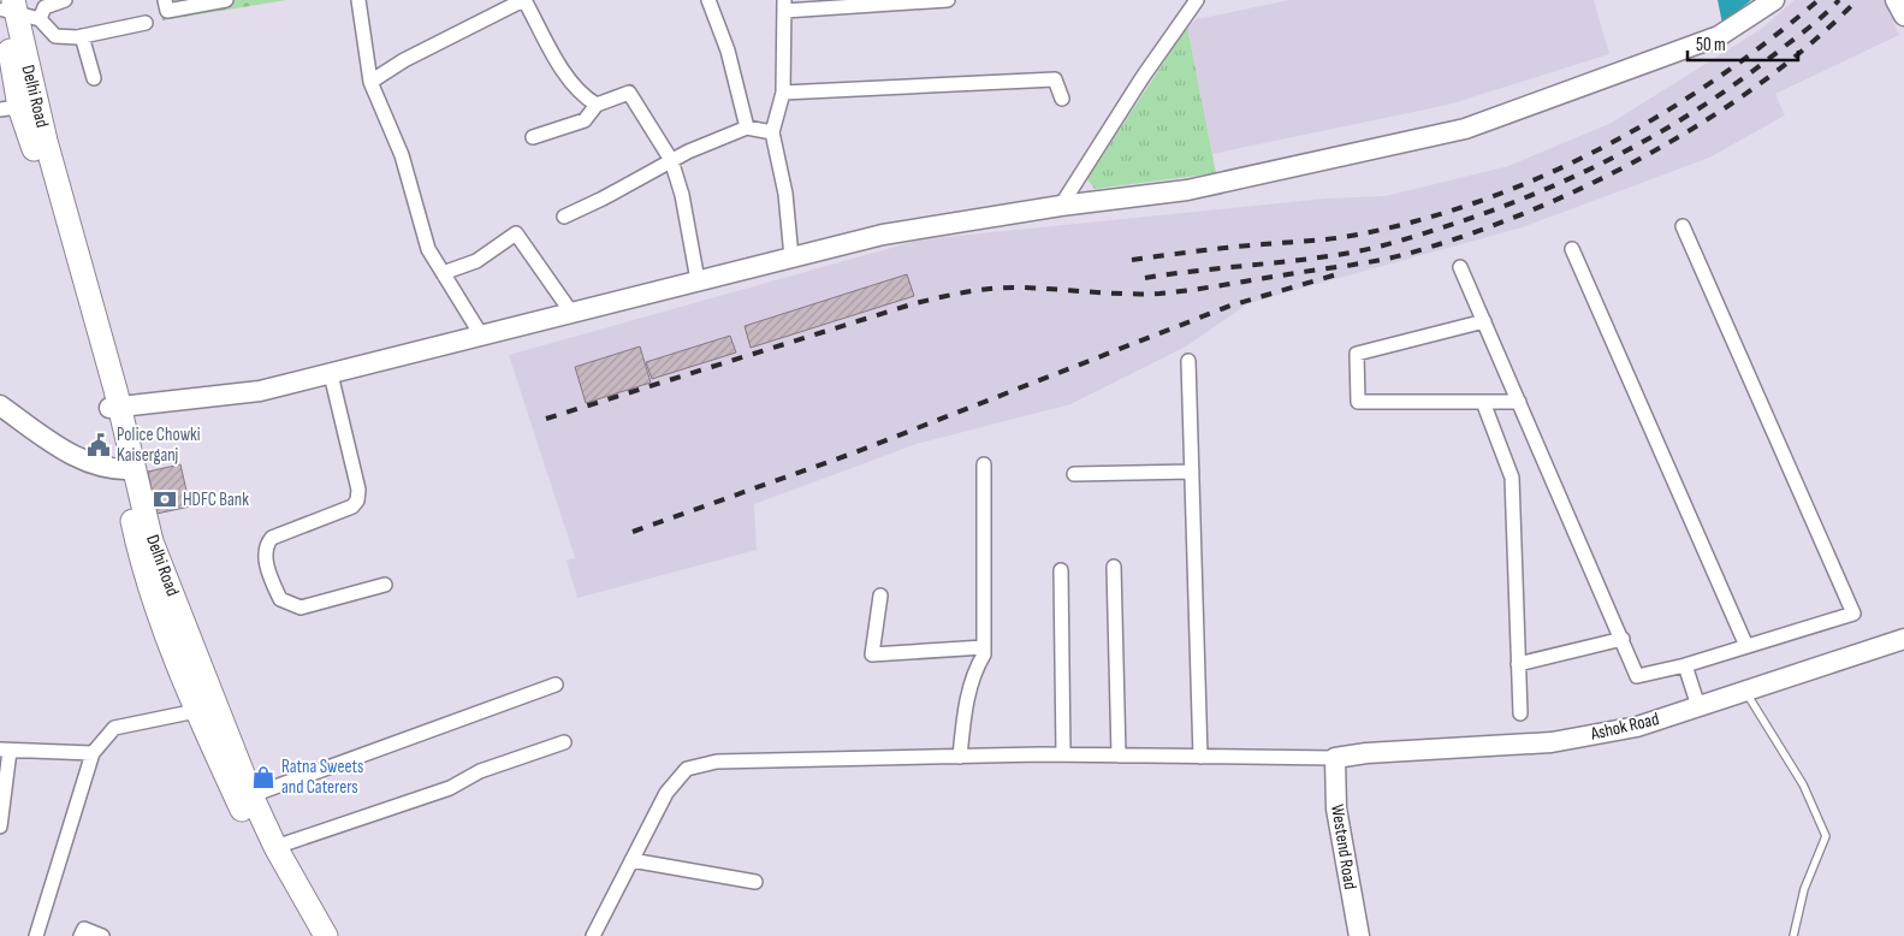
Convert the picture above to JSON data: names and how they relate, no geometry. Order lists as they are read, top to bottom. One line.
{"streets":{"main road":["Delhi Road"],"street":["Ashok Road","Westend Road"]},"crossings":[["Ashok Road","Westend Road"]],"places":{"public building":["Police Chowki Kaiserganj"],"bank":["HDFC Bank"],"shop":["Ratna Sweets and Caterers"]},"scale_bar":"50 m"}
